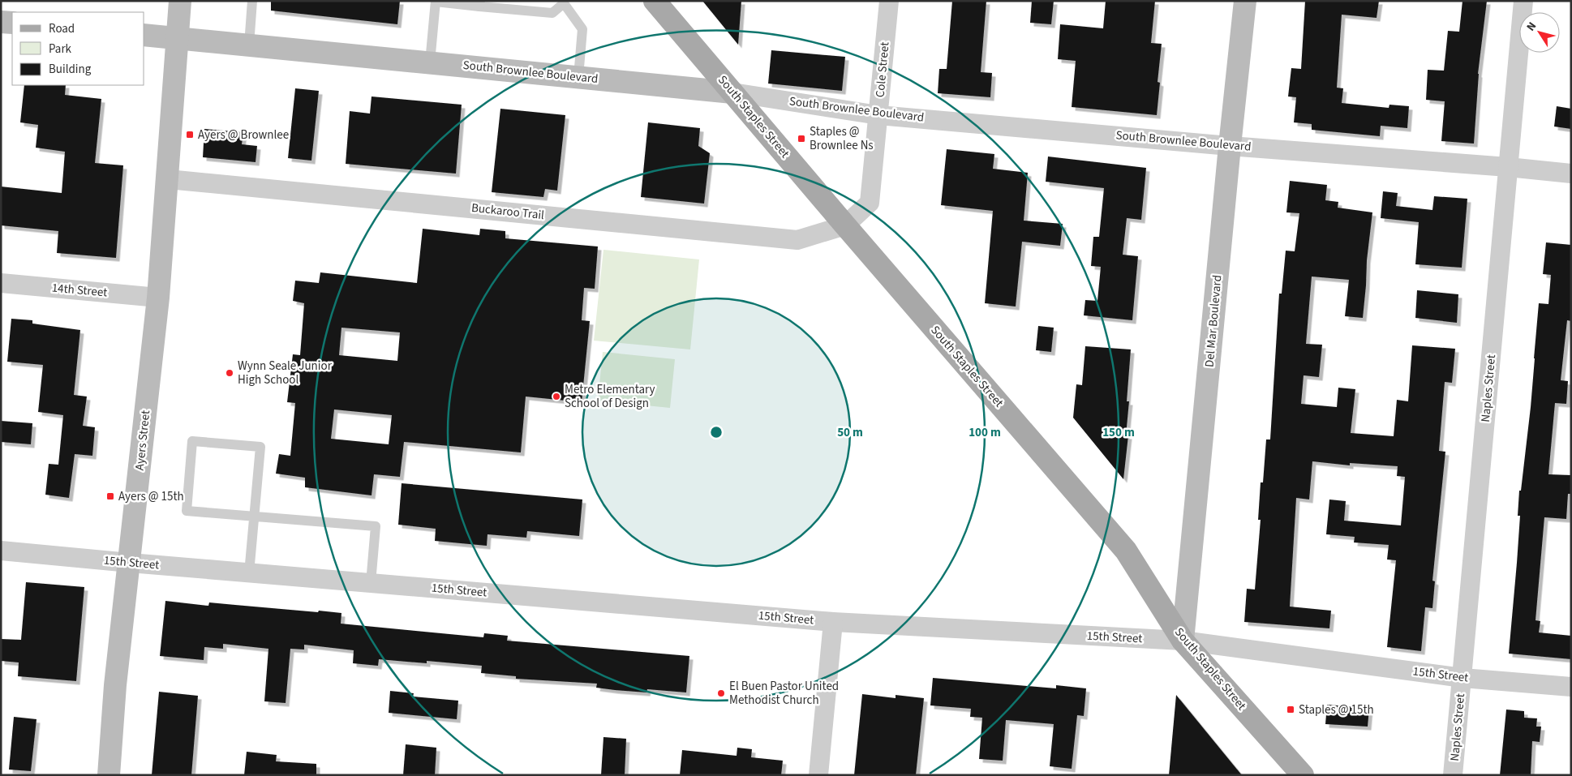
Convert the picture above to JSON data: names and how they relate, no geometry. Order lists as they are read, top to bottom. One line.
{"streets":{"main road":["South Brownlee Boulevard","South Staples Street","Del Mar Boulevard","Ayers Street"],"street":["Cole Street","Buckaroo Trail","14th Street","Naples Street","15th Street"]},"crossings":[["Cole Street","South Brownlee Boulevard"],["Cole Street","South Staples Street"],["Cole Street","Buckaroo Trail"],["South Brownlee Boulevard","South Staples Street"],["South Brownlee Boulevard","Del Mar Boulevard"],["South Brownlee Boulevard","Naples Street"],["South Brownlee Boulevard","Ayers Street"],["South Staples Street","Buckaroo Trail"],["South Staples Street","Del Mar Boulevard"],["South Staples Street","15th Street"],["Buckaroo Trail","Ayers Street"],["14th Street","Ayers Street"],["Del Mar Boulevard","15th Street"],["Naples Street","15th Street"],["Ayers Street","15th Street"]],"places":{"transit":["Ayers @ Brownlee","Staples @ Brownlee Ns","Ayers @ 15th","Staples @ 15th"],"other":["Wynn Seale Junior High School","Metro Elementary School of Design","El Buen Pastor United Methodist Church"]},"legend":["Road","Park","Building"],"north":"top left","rings":["50 m","100 m","150 m"]}
